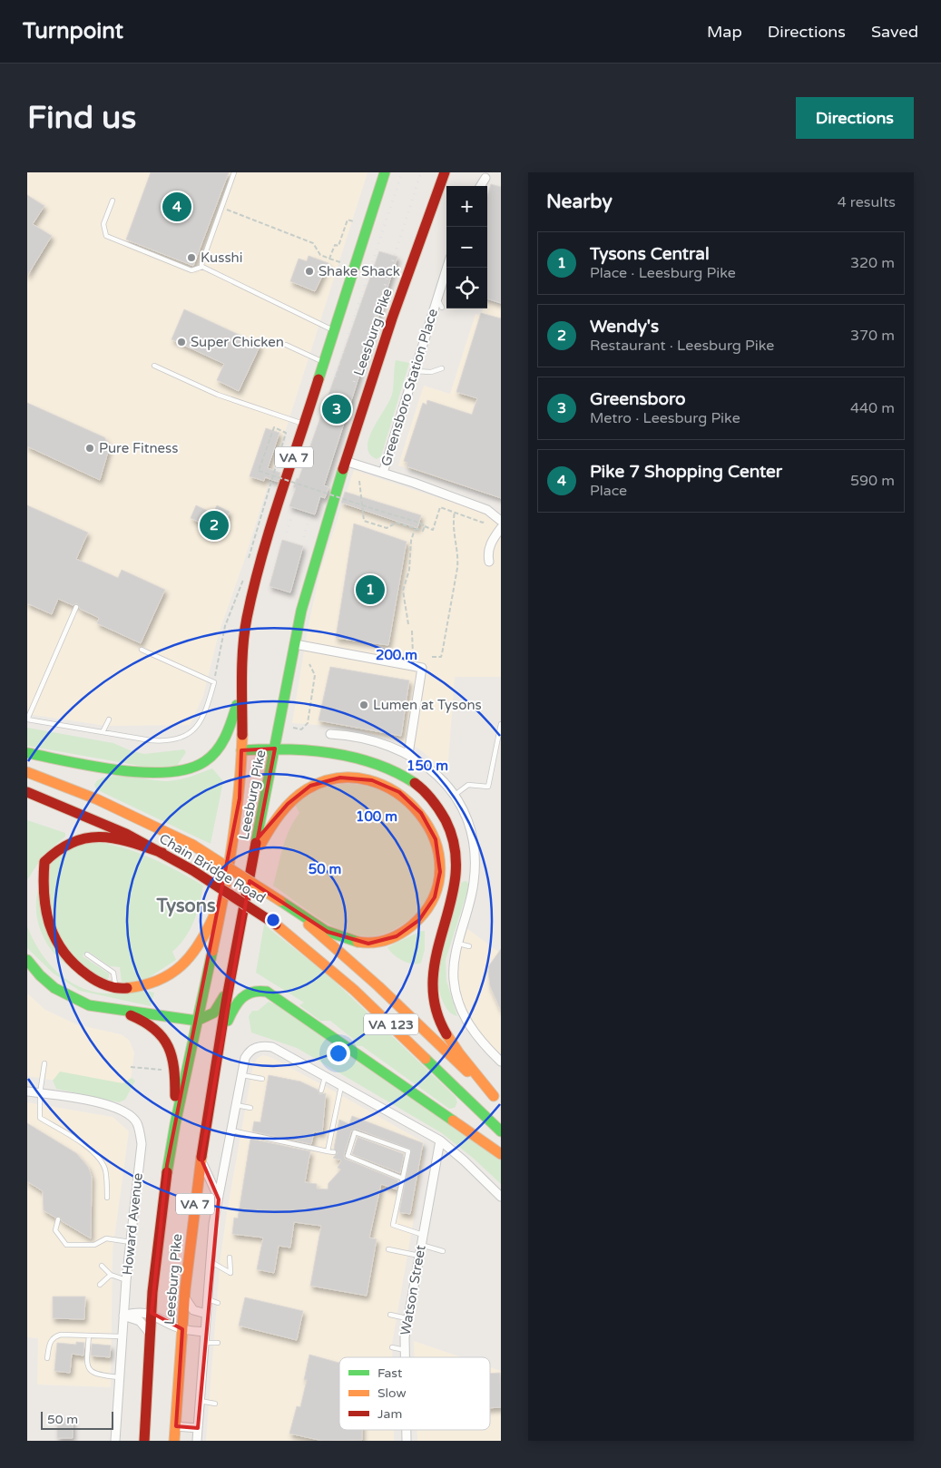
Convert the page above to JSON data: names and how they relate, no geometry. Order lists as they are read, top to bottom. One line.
{"streets":{"main road":["Leesburg Pike","VA 7","Chain Bridge Road","VA 123"],"street":["Greensboro Station Place","Howard Avenue","Watson Street"]},"districts":["Tysons"],"places":["Kusshi","Shake Shack","Super Chicken","Pure Fitness","Lumen at Tysons"],"legend":["Fast","Slow","Jam"],"scale_bar":"50 m","page":{"header":"Turnpoint","nav":["Map","Directions","Saved"],"buttons":"Directions","title":"Find us","heading":["Nearby","4 results"],"map_buttons":["+","−"],"pins":["4","3","2","1"],"list":[{"mark":"1","name":"Tysons Central","note":"Place · Leesburg Pike","value":"320 m"},{"mark":"2","name":"Wendy's","note":"Restaurant · Leesburg Pike","value":"370 m"},{"mark":"3","name":"Greensboro","note":"Metro · Leesburg Pike","value":"440 m"},{"mark":"4","name":"Pike 7 Shopping Center","note":"Place","value":"590 m"}],"scale":"50 m"},"rings":["200 m","150 m","100 m","50 m"]}
